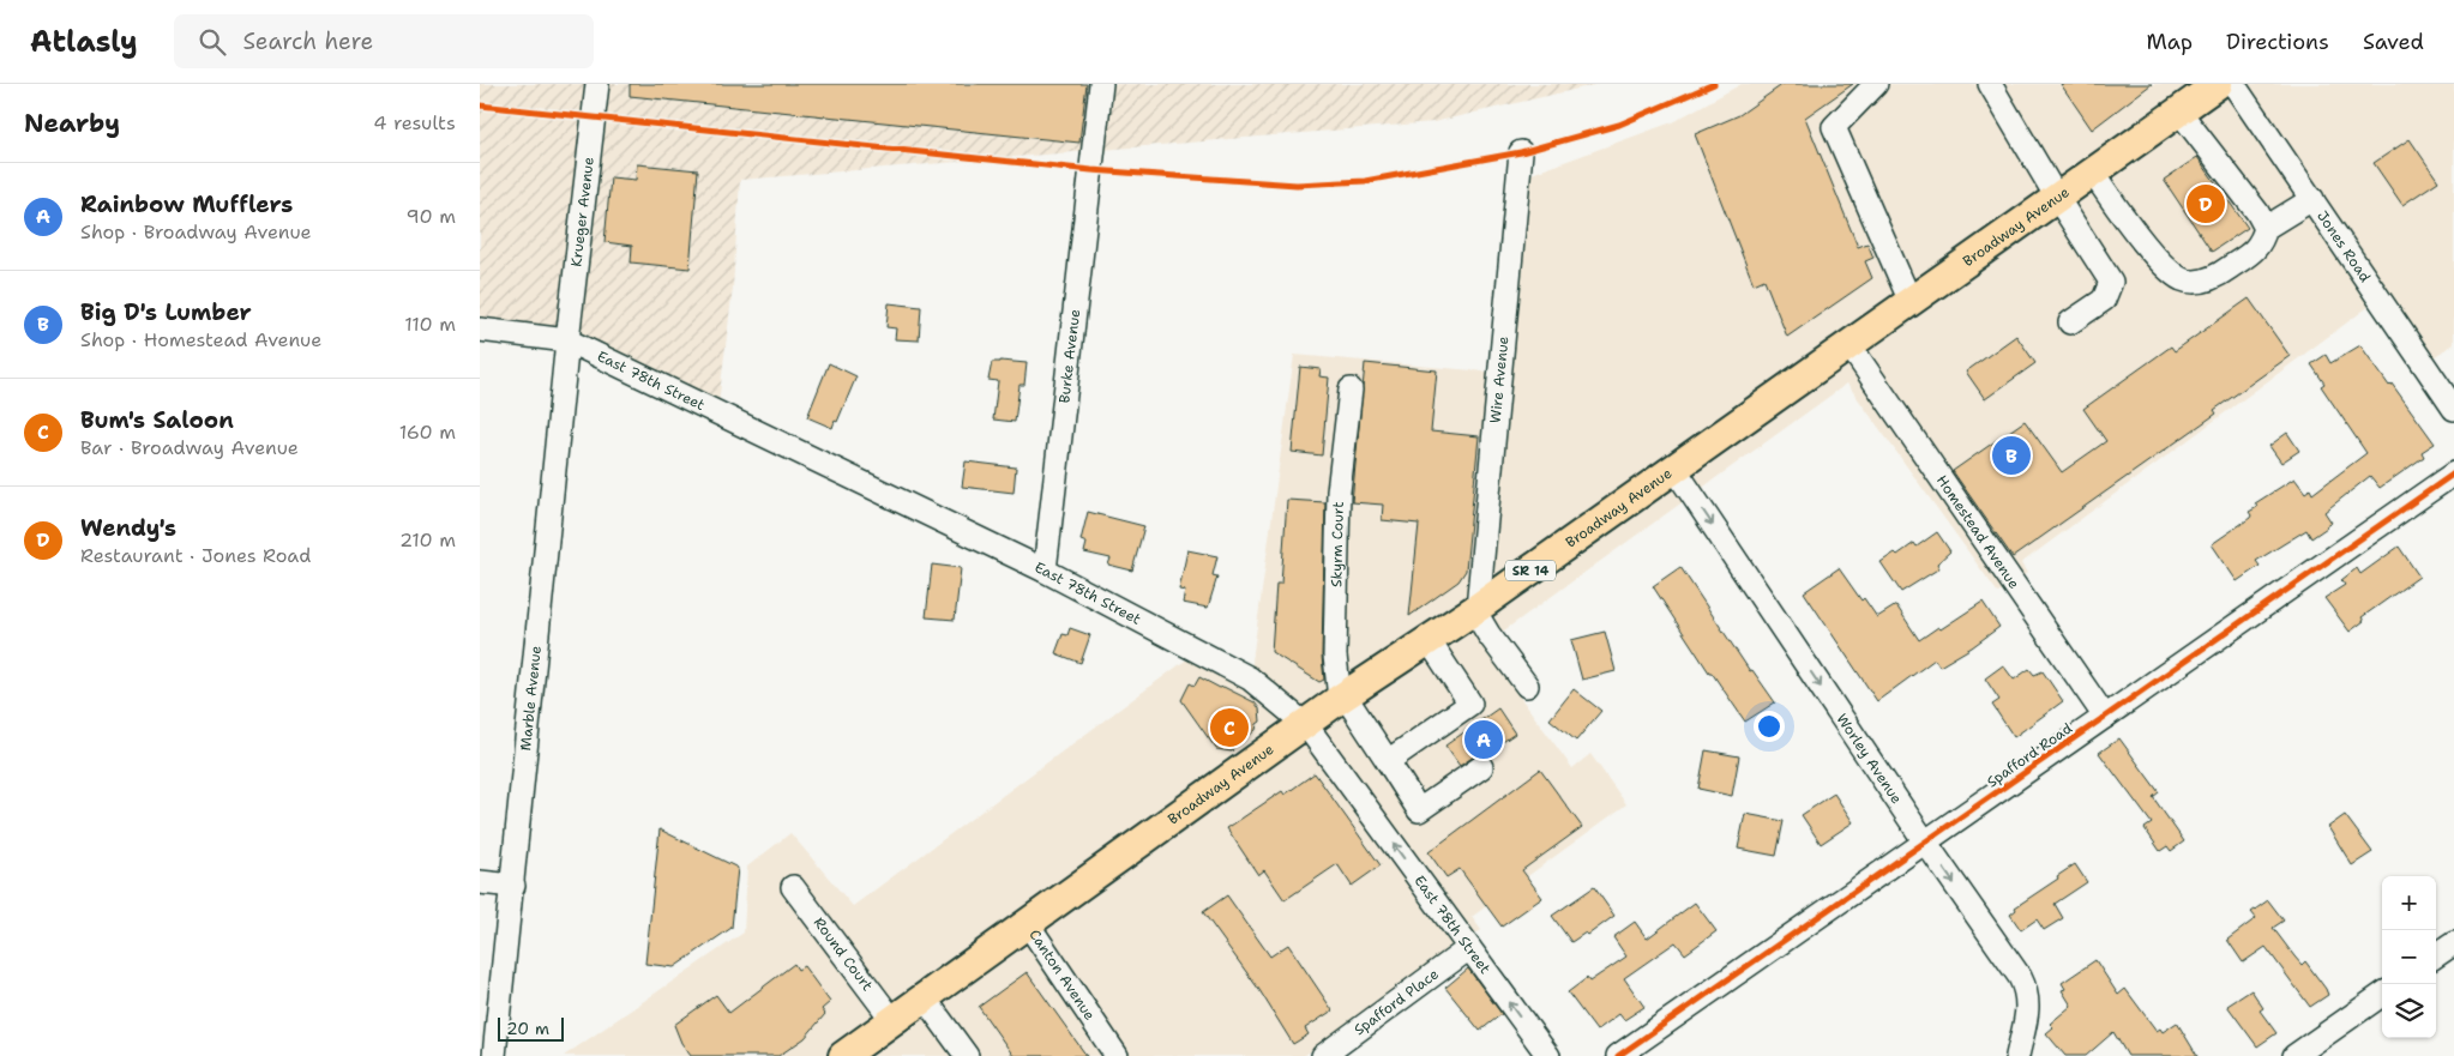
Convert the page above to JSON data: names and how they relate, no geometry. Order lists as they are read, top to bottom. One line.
{"streets":{"main road":["Broadway Avenue","SR 14"],"street":["Krueger Avenue","Jones Road","Burke Avenue","Wire Avenue","East 78th Street","Homestead Avenue","Skyrm Court","Marble Avenue","Spafford Road","Worley Avenue","Round Court","Canton Avenue","Spafford Place"]},"crossings":[["Krueger Avenue","East 78th Street"],["Krueger Avenue","Marble Avenue"],["Broadway Avenue","Wire Avenue"],["Broadway Avenue","East 78th Street"],["Broadway Avenue","Homestead Avenue"],["Broadway Avenue","Skyrm Court"],["Broadway Avenue","Worley Avenue"],["Broadway Avenue","Round Court"],["Broadway Avenue","Canton Avenue"],["Burke Avenue","East 78th Street"],["East 78th Street","Marble Avenue"],["East 78th Street","Spafford Place"],["Homestead Avenue","Spafford Road"],["Spafford Road","Worley Avenue"]],"one_way":["Worley Avenue"],"scale_bar":"20 m","page":{"header":"Atlasly","search":"Search here","nav":["Map","Directions","Saved"],"heading":["Nearby","4 results"],"list":[{"mark":"A","name":"Rainbow Mufflers","note":"Shop · Broadway Avenue","value":"90 m"},{"mark":"B","name":"Big D's Lumber","note":"Shop · Homestead Avenue","value":"110 m"},{"mark":"C","name":"Bum's Saloon","note":"Bar · Broadway Avenue","value":"160 m"},{"mark":"D","name":"Wendy's","note":"Restaurant · Jones Road","value":"210 m"}],"pins":["D","B","C","A"],"map_buttons":["+","−"],"scale":"20 m"}}
